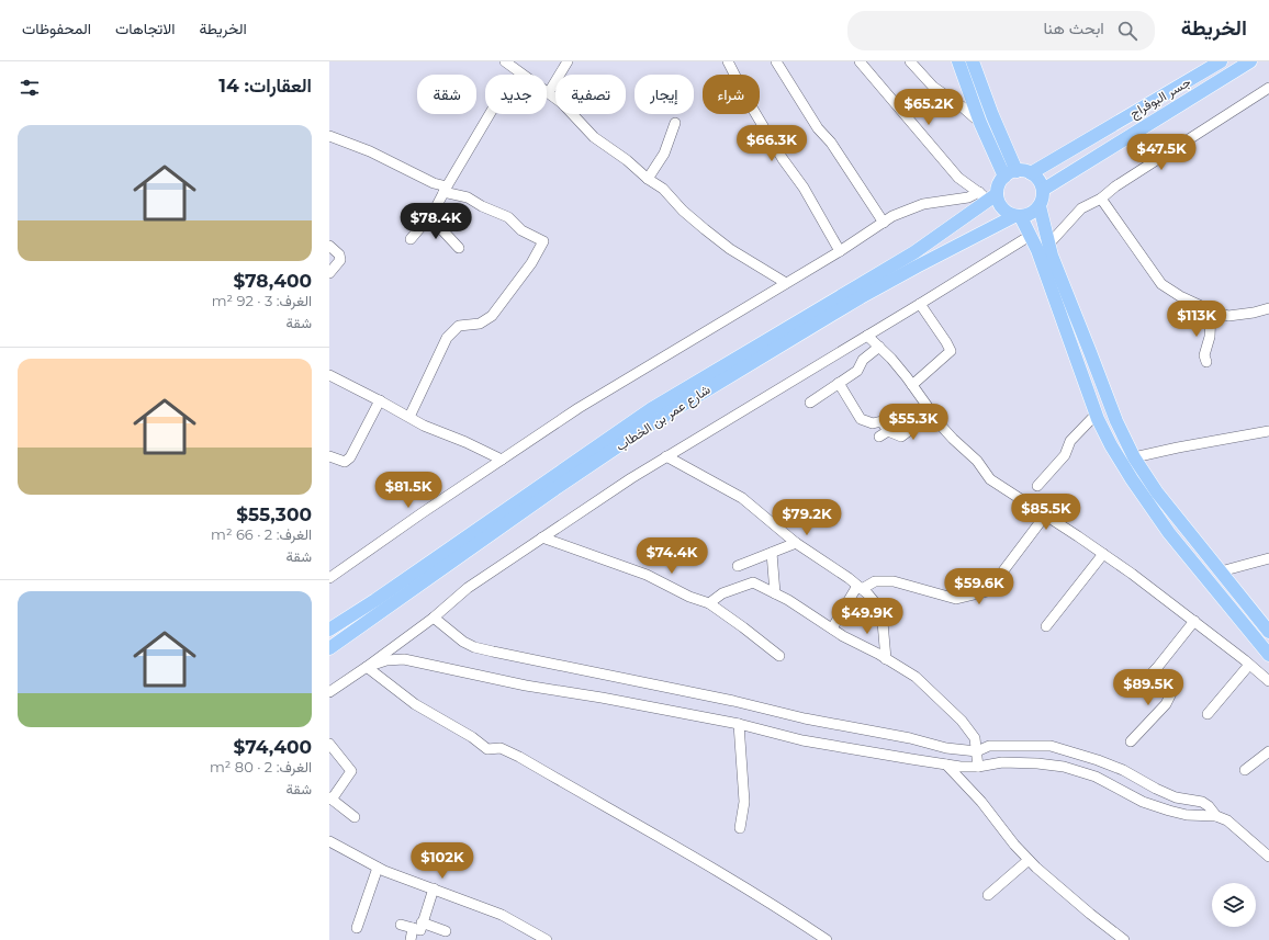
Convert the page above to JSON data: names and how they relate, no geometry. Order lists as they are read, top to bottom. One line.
{"streets":{"main road":["جسر البوفراج","شارع عمر بن الخطاب"]},"crossings":[["جسر البوفراج","شارع عمر بن الخطاب"]],"page":{"header":"الخريطة","search":"ابحث هنا","nav":["الخريطة","الاتجاهات","المحفوظات"],"heading":"العقارات: 14","chip":["شراء","إيجار","تصفية","جديد","شقة"],"price":["$65.2K","$66.3K","$47.5K","$78.4K","$113K","$55.3K","$81.5K","$85.5K","$79.2K","$74.4K","$59.6K","$49.9K","$89.5K","$102K"],"list":[{"name":"$78,400","note":"الغرف: 3 · 92 m² · شقة"},{"name":"$55,300","note":"الغرف: 2 · 66 m² · شقة"},{"name":"$74,400","note":"الغرف: 2 · 80 m² · شقة"}]}}
